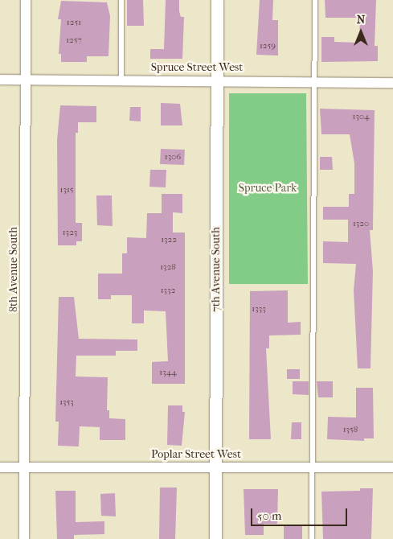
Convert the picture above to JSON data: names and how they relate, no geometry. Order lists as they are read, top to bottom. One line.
{"streets":{"street":["Spruce Street West","8th Avenue South","7th Avenue South","Poplar Street West"]},"crossings":[["Spruce Street West","8th Avenue South"],["Spruce Street West","7th Avenue South"],["8th Avenue South","Poplar Street West"],["7th Avenue South","Poplar Street West"]],"parks":["Spruce Park"],"house_numbers":["1251","1257","1259","1304","1306","1315","1320","1323","1322","1328","1332","1333","1344","1353","1358"],"scale_bar":"50 m","north":"top"}
